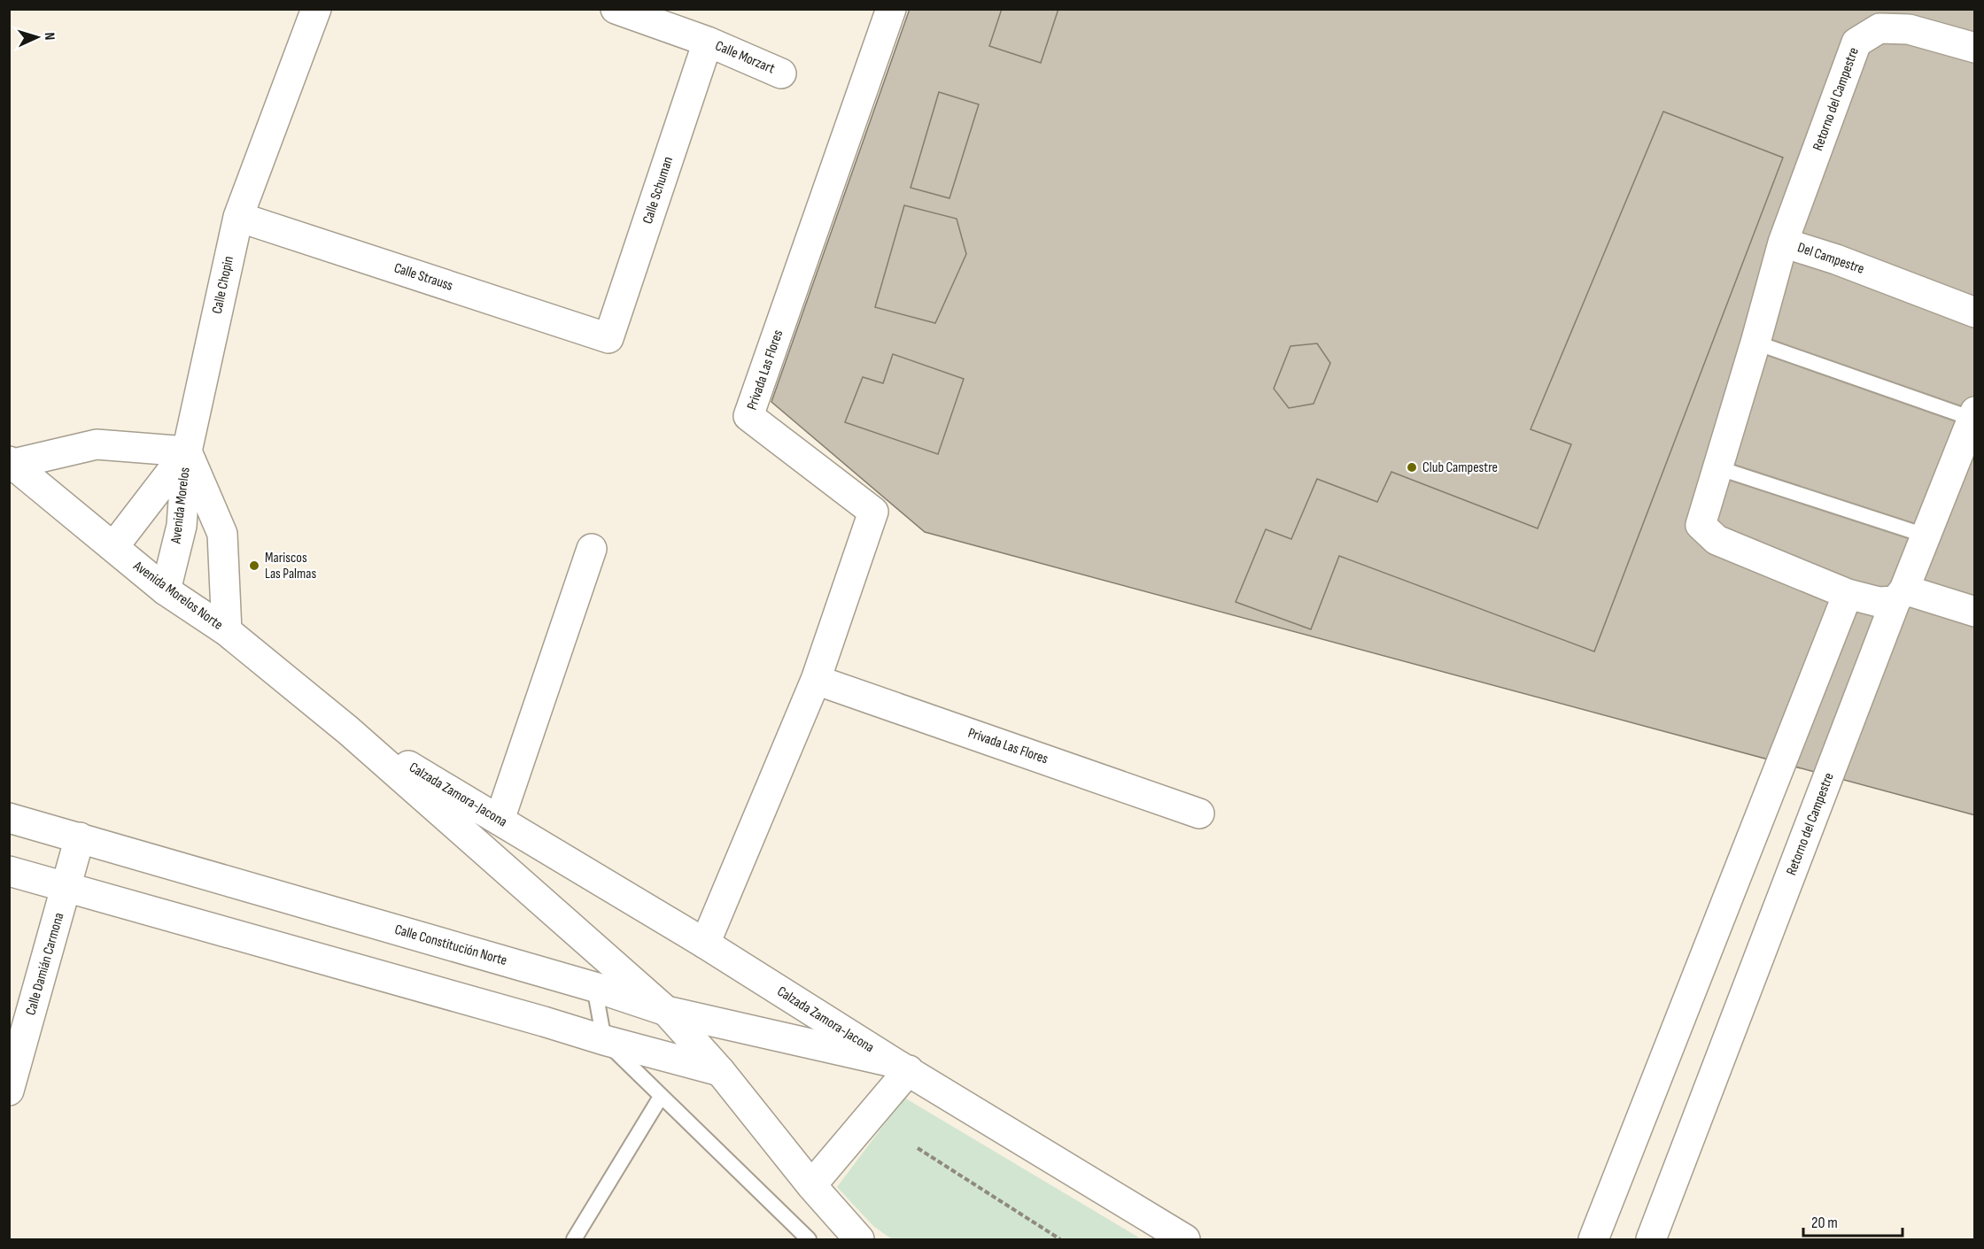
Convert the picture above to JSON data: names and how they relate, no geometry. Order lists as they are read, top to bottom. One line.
{"streets":{"street":["Calle Morzart","Retorno del Campestre","Calle Schuman","Del Campestre","Calle Strauss","Calle Chopin","Privada Las Flores","Avenida Morelos","Avenida Morelos Norte","Calzada Zamora-Jacona","Calle Constitución Norte","Calle Damián Carmona"]},"crossings":[["Calle Morzart","Calle Schuman"],["Retorno del Campestre","Del Campestre"],["Calle Schuman","Calle Strauss"],["Calle Strauss","Calle Chopin"],["Calle Chopin","Avenida Morelos"],["Calle Chopin","Avenida Morelos Norte"],["Privada Las Flores","Calzada Zamora-Jacona"],["Avenida Morelos","Avenida Morelos Norte"],["Avenida Morelos Norte","Calzada Zamora-Jacona"],["Calzada Zamora-Jacona","Calle Constitución Norte"],["Calle Constitución Norte","Calle Damián Carmona"]],"places":["Club Campestre","Mariscos Las Palmas"],"scale_bar":"20 m","north":"right"}
